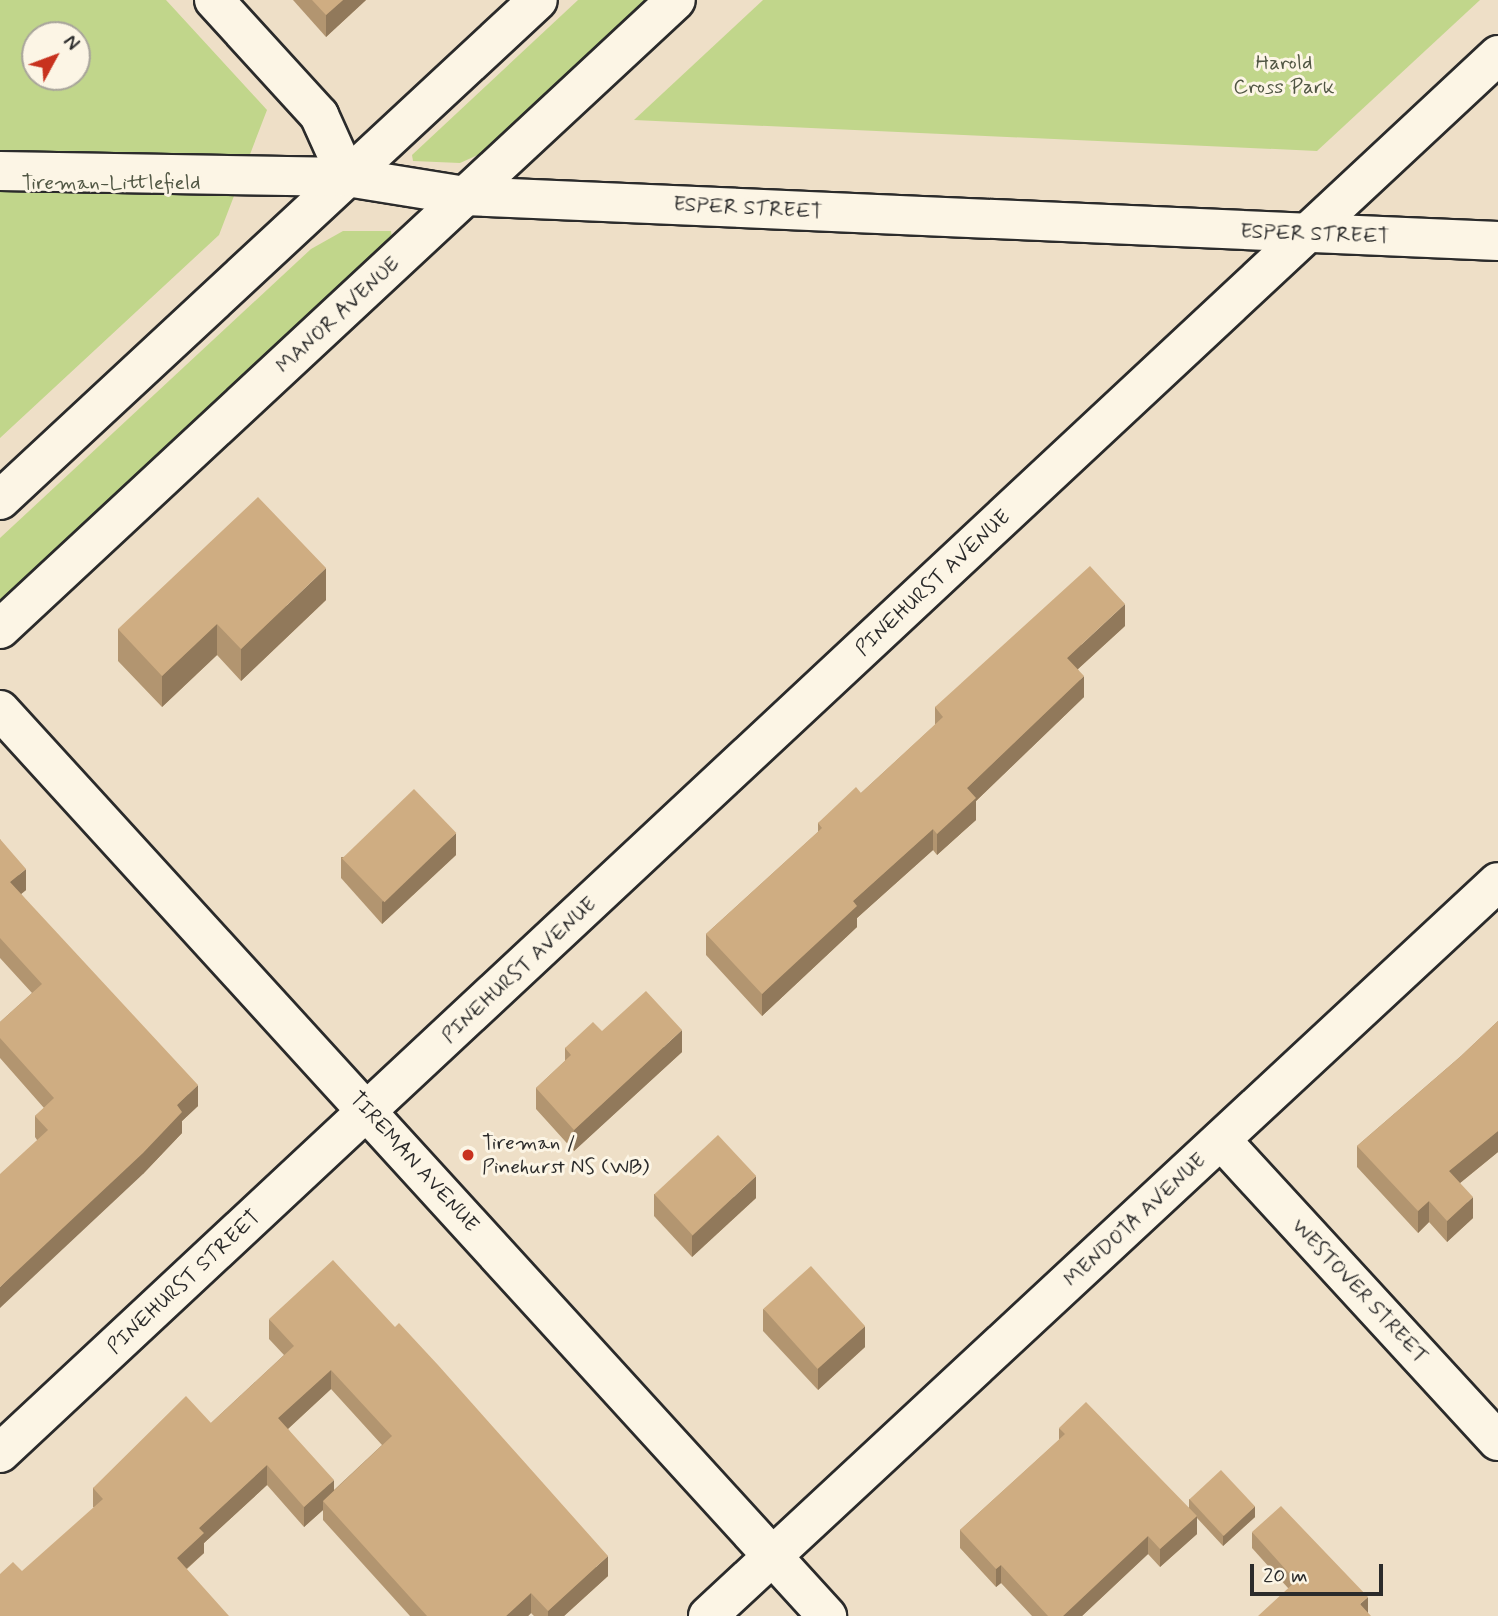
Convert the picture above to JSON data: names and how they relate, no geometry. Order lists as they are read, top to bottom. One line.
{"streets":{"street":["ESPER STREET","MANOR AVENUE","PINEHURST AVENUE","TIREMAN AVENUE","MENDOTA AVENUE","PINEHURST STREET","WESTOVER STREET"]},"crossings":[["ESPER STREET","MANOR AVENUE"],["ESPER STREET","PINEHURST AVENUE"],["PINEHURST AVENUE","TIREMAN AVENUE"],["PINEHURST AVENUE","PINEHURST STREET"],["TIREMAN AVENUE","MENDOTA AVENUE"],["TIREMAN AVENUE","PINEHURST STREET"],["MENDOTA AVENUE","WESTOVER STREET"]],"parks":["Harold Cross Park","Tireman-Littlefield"],"places":["Tireman / Pinehurst NS (WB)"],"scale_bar":"20 m","north":"top right"}
